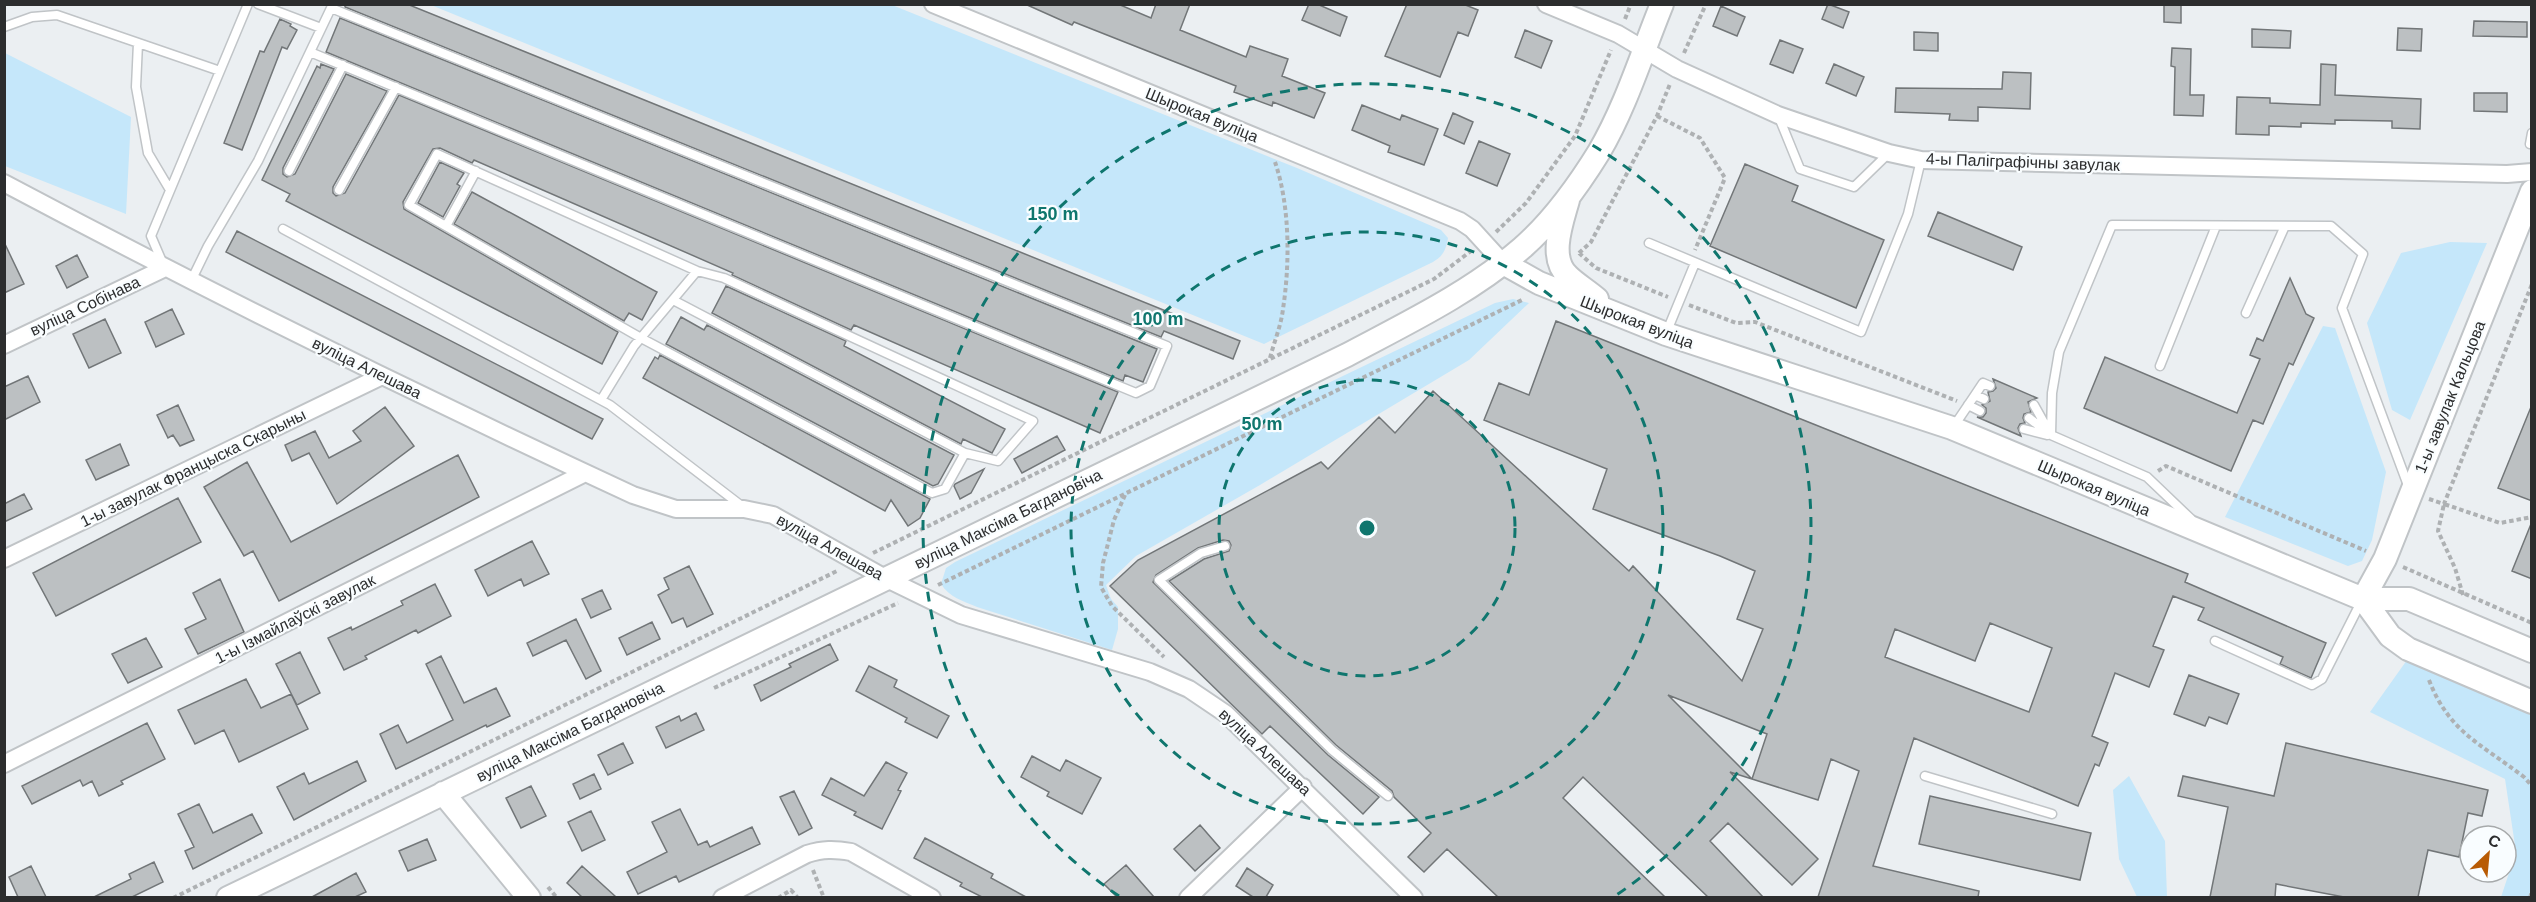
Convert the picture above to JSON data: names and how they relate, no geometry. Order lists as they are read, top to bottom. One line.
{"streets":{"main road":["Шырокая вуліца","1-ы завулак Кальцова","вуліца Максіма Багдановіча"],"street":["4-ы Паліграфічны завулак","вуліца Собінава","вуліца Алешава","1-ы завулак Францыска Скарыны","1-ы Ізмайлаўскі завулак"]},"crossings":[["Шырокая вуліца","1-ы завулак Кальцова"],["Шырокая вуліца","вуліца Максіма Багдановіча"],["4-ы Паліграфічны завулак","вуліца Максіма Багдановіча"],["вуліца Собінава","вуліца Алешава"],["вуліца Алешава","1-ы завулак Францыска Скарыны"],["вуліца Алешава","вуліца Максіма Багдановіча"],["вуліца Алешава","1-ы Ізмайлаўскі завулак"]],"north":"top right","rings":["150 m","100 m","50 m"]}
